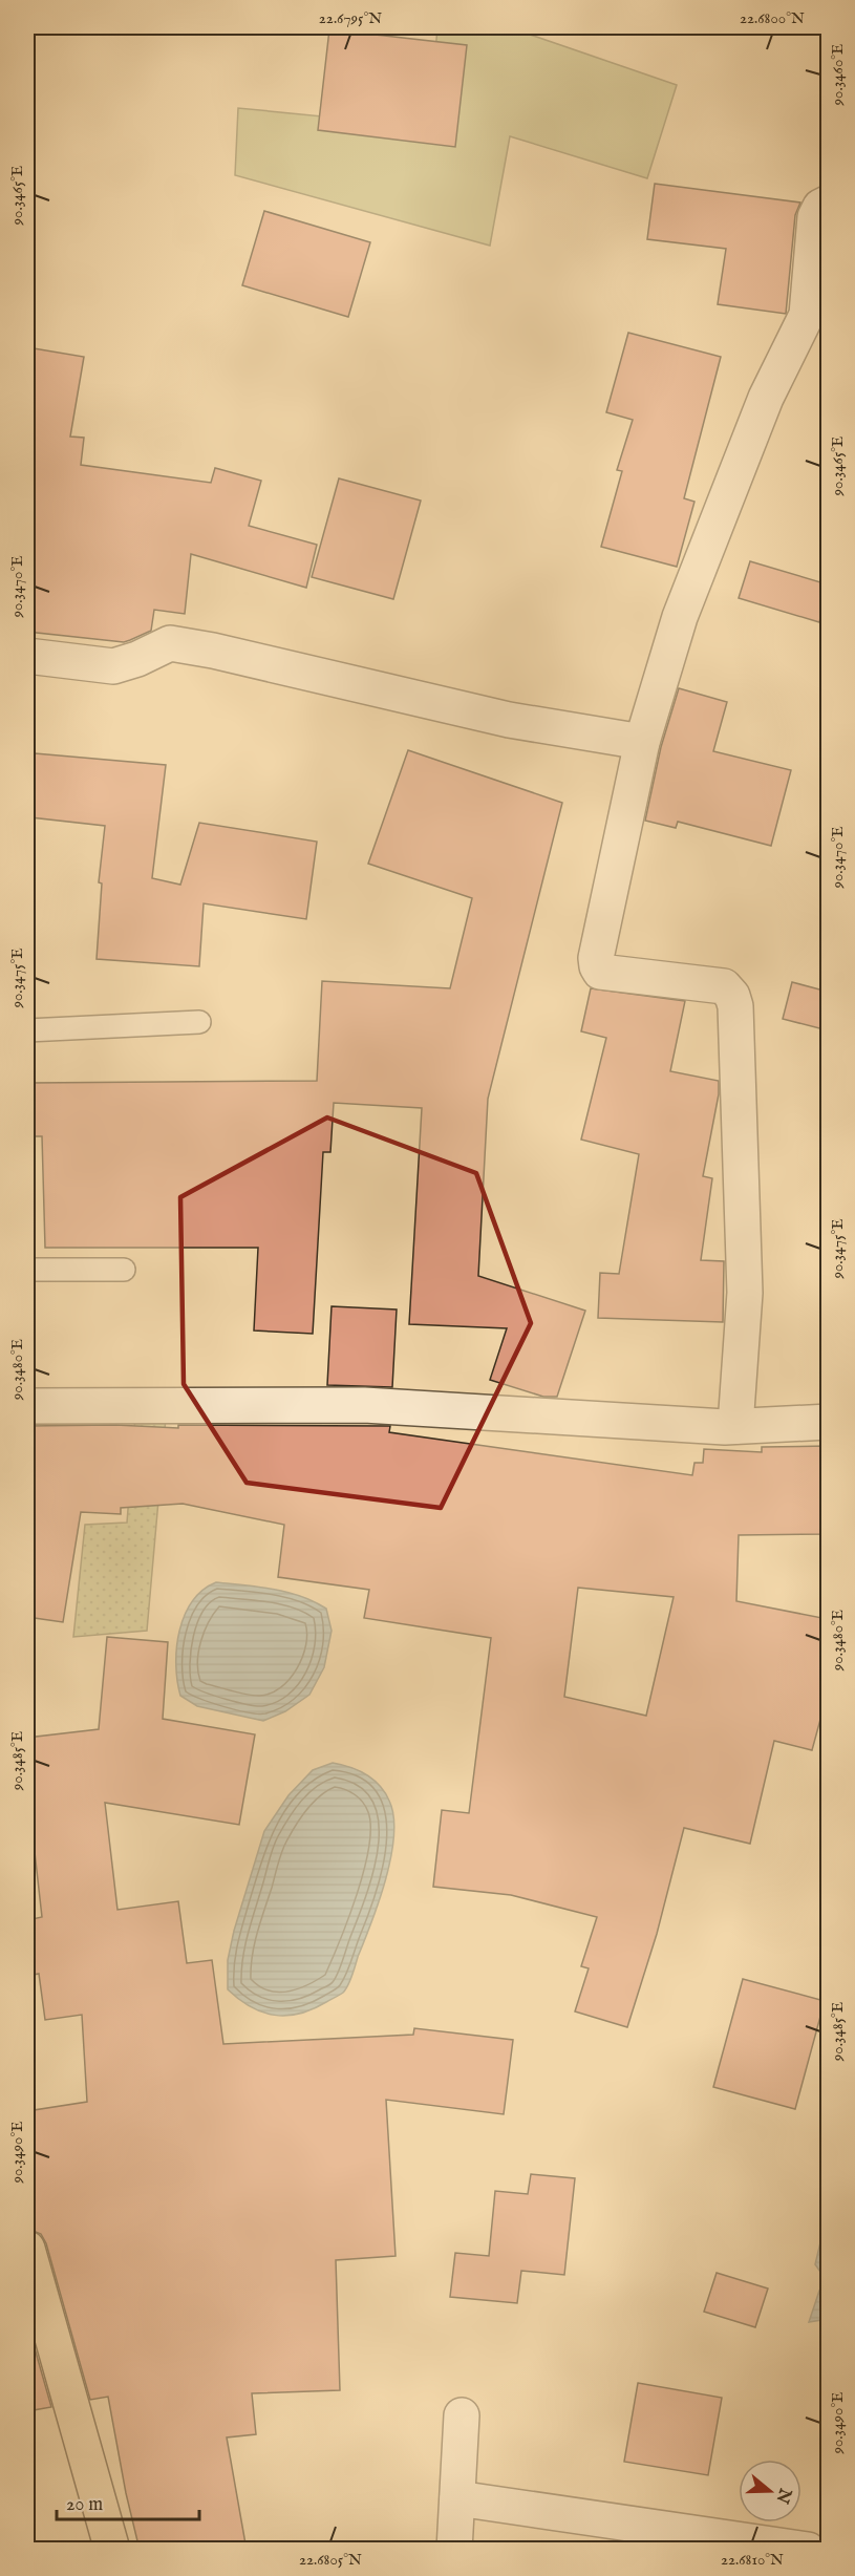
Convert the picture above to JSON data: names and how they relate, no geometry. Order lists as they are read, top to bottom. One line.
{"scale_bar":"20 m","north":"right","coordinates":["22.6795°N","22.6800°N","90.3460°E","90.3465°E","90.3470°E","90.3475°E","90.3480°E","90.3485°E","90.3490°E","22.6805°N","22.6810°N"]}
